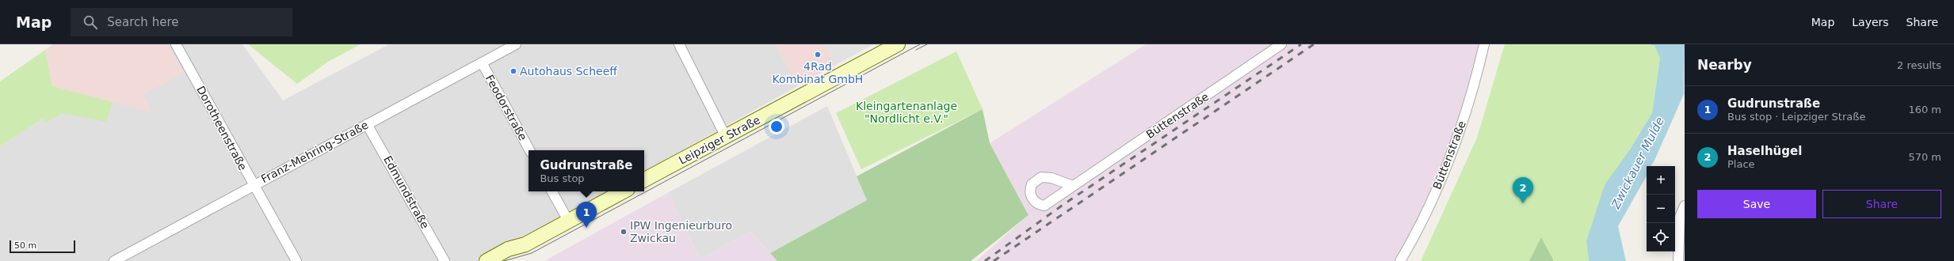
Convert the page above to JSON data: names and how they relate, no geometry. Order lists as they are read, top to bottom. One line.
{"streets":{"street":["Feodorstraße","Büttenstraße","Dorotheenstraße","Leipziger Straße","Franz-Mehring-Straße","Edmundstraße"]},"crossings":[["Feodorstraße","Franz-Mehring-Straße"],["Dorotheenstraße","Franz-Mehring-Straße"],["Franz-Mehring-Straße","Edmundstraße"]],"water":["Zwickauer Mulde"],"parks":["Kleingartenanlage \"Nordlicht e.V.\""],"places":["4Rad Kombinat GmbH","Autohaus Scheeff","IPW Ingenieurburo Zwickau"],"scale_bar":"50 m","page":{"header":"Map","search":"Search here","nav":["Map","Layers","Share"],"heading":["Nearby","2 results"],"list":[{"mark":"1","name":"Gudrunstraße","note":"Bus stop · Leipziger Straße","value":"160 m"},{"mark":"2","name":"Haselhügel","note":"Place","value":"570 m"}],"popup":["Gudrunstraße","Bus stop"],"map_buttons":["+","−"],"pins":["2","1"],"buttons":["Save","Share"],"scale":"50 m"}}
